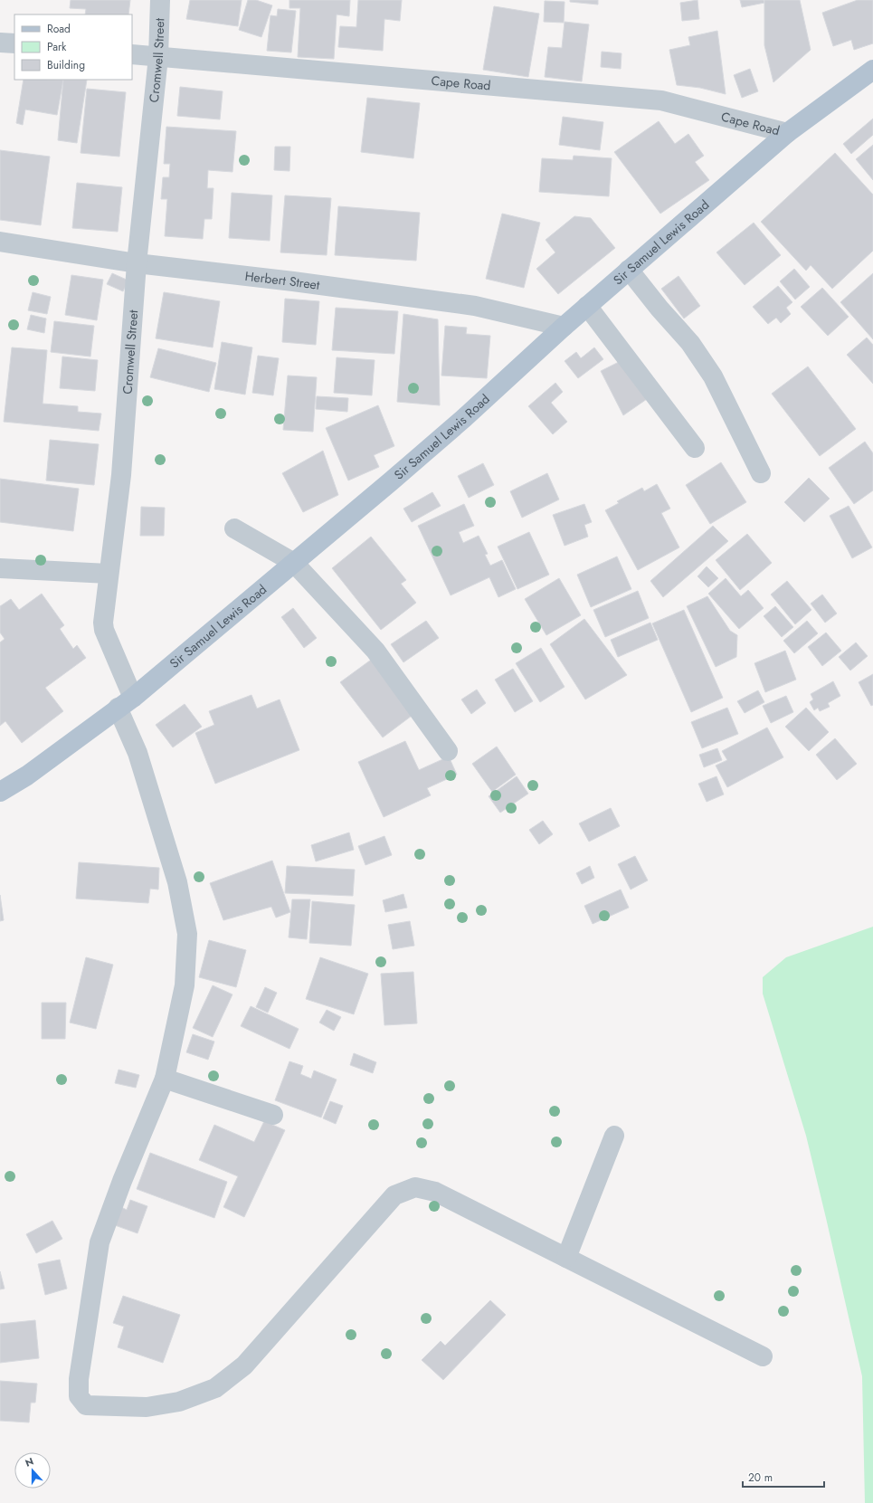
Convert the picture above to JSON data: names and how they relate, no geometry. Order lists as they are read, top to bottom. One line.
{"streets":{"main road":["Sir Samuel Lewis Road"],"street":["Cromwell Street","Cape Road","Herbert Street"]},"crossings":[["Cromwell Street","Cape Road"],["Cromwell Street","Sir Samuel Lewis Road"],["Cromwell Street","Herbert Street"],["Cape Road","Sir Samuel Lewis Road"],["Sir Samuel Lewis Road","Herbert Street"]],"legend":["Road","Park","Building"],"scale_bar":"20 m","north":"top"}
